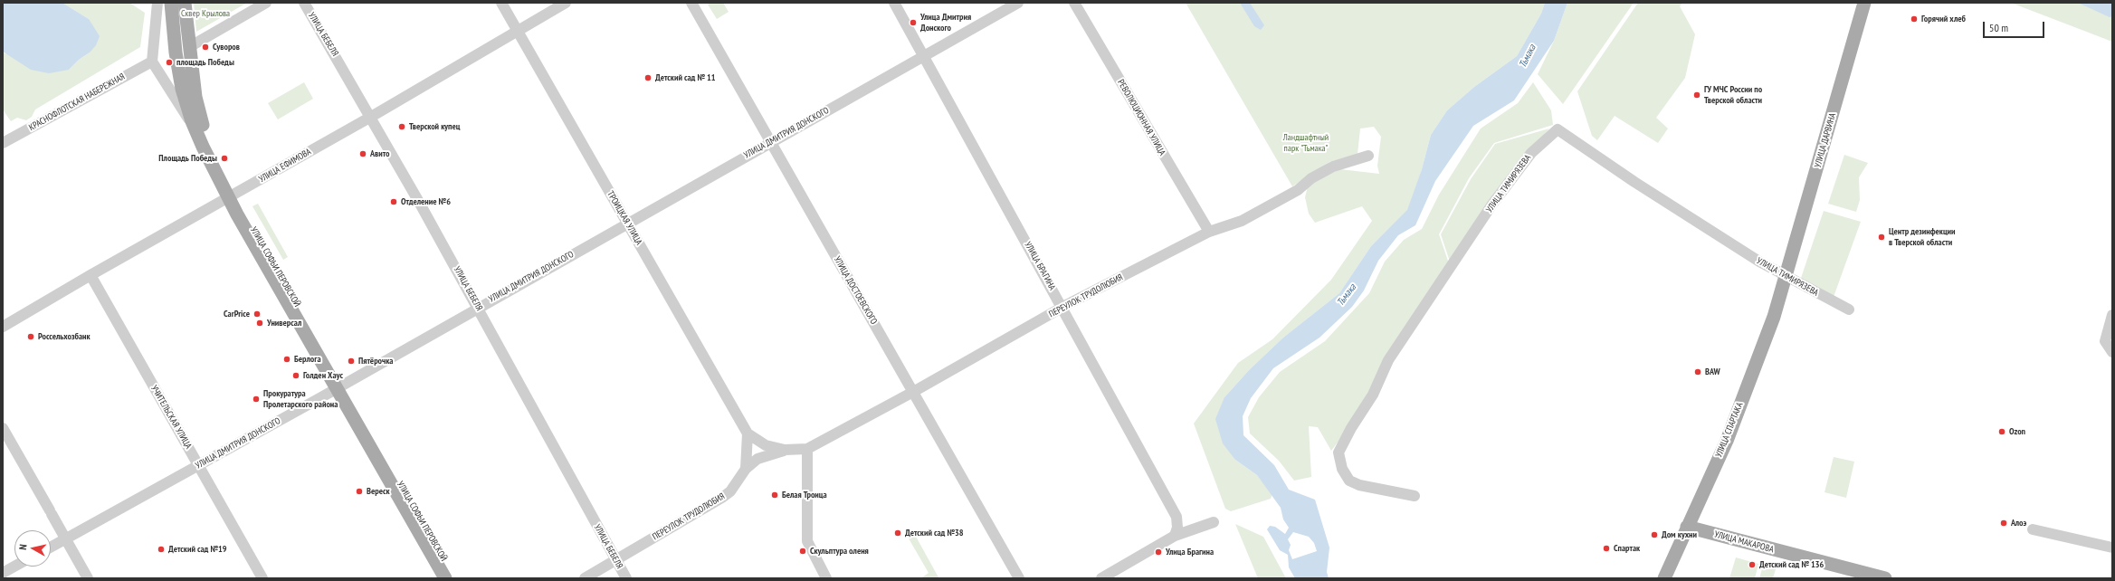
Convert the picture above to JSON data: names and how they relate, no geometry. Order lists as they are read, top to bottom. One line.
{"streets":{"main road":["УЛИЦА ДАРВИНА","УЛИЦА СОФЬИ ПЕРОВСКОЙ","УЛИЦА СПАРТАКА","УЛИЦА МАКАРОВА"],"street":["УЛИЦА БЕБЕЛЯ","КРАСНОФЛОТСКАЯ НАБЕРЕЖНАЯ","РЕВОЛЮЦИОННАЯ УЛИЦА","УЛИЦА ДМИТРИЯ ДОНСКОГО","УЛИЦА ЕФИМОВА","УЛИЦА ТИМИРЯЗЕВА","ТРОИЦКАЯ УЛИЦА","УЛИЦА БРАГИНА","УЛИЦА ДОСТОЕВСКОГО","ПЕРЕУЛОК ТРУДОЛЮБИЯ","УЧИТЕЛЬСКАЯ УЛИЦА"]},"crossings":[["УЛИЦА БЕБЕЛЯ","УЛИЦА ДМИТРИЯ ДОНСКОГО"],["УЛИЦА БЕБЕЛЯ","УЛИЦА ЕФИМОВА"],["УЛИЦА БЕБЕЛЯ","ПЕРЕУЛОК ТРУДОЛЮБИЯ"],["РЕВОЛЮЦИОННАЯ УЛИЦА","ПЕРЕУЛОК ТРУДОЛЮБИЯ"],["УЛИЦА ДМИТРИЯ ДОНСКОГО","ТРОИЦКАЯ УЛИЦА"],["УЛИЦА ДМИТРИЯ ДОНСКОГО","УЛИЦА БРАГИНА"],["УЛИЦА ДМИТРИЯ ДОНСКОГО","УЛИЦА СОФЬИ ПЕРОВСКОЙ"],["УЛИЦА ДМИТРИЯ ДОНСКОГО","УЛИЦА ДОСТОЕВСКОГО"],["УЛИЦА ДМИТРИЯ ДОНСКОГО","УЧИТЕЛЬСКАЯ УЛИЦА"],["УЛИЦА ДАРВИНА","УЛИЦА ТИМИРЯЗЕВА"],["УЛИЦА ДАРВИНА","УЛИЦА СПАРТАКА"],["УЛИЦА ЕФИМОВА","ТРОИЦКАЯ УЛИЦА"],["УЛИЦА ЕФИМОВА","УЛИЦА СОФЬИ ПЕРОВСКОЙ"],["УЛИЦА ЕФИМОВА","УЧИТЕЛЬСКАЯ УЛИЦА"],["УЛИЦА ТИМИРЯЗЕВА","УЛИЦА СПАРТАКА"],["ТРОИЦКАЯ УЛИЦА","ПЕРЕУЛОК ТРУДОЛЮБИЯ"],["УЛИЦА БРАГИНА","ПЕРЕУЛОК ТРУДОЛЮБИЯ"],["УЛИЦА ДОСТОЕВСКОГО","ПЕРЕУЛОК ТРУДОЛЮБИЯ"],["УЛИЦА СПАРТАКА","УЛИЦА МАКАРОВА"]],"water":["Тьмака"],"parks":["Сквер Крылова","Ландшафтный парк \"Тьмака\""],"places":["Горячий хлеб","Улица Дмитрия Донского","Суворов","площадь Победы","Детский сад № 11","ГУ МЧС России по Тверской области","Тверской купец","Авито","Площадь Победы","Отделение №6","Центр дезинфекции в Тверской области","CarPrice","Универсал","Россельхозбанк","Берлога","Пятёрочка","BAW","Голден Хаус","Прокуратура Пролетарского района","Ozon","Вереск","Белая Троица","Алоэ","Детский сад №38","Дом кухни","Спартак","Детский сад №19","Скульптура оленя","Улица Брагина","Детский сад № 136"],"scale_bar":"50 m","north":"left"}
